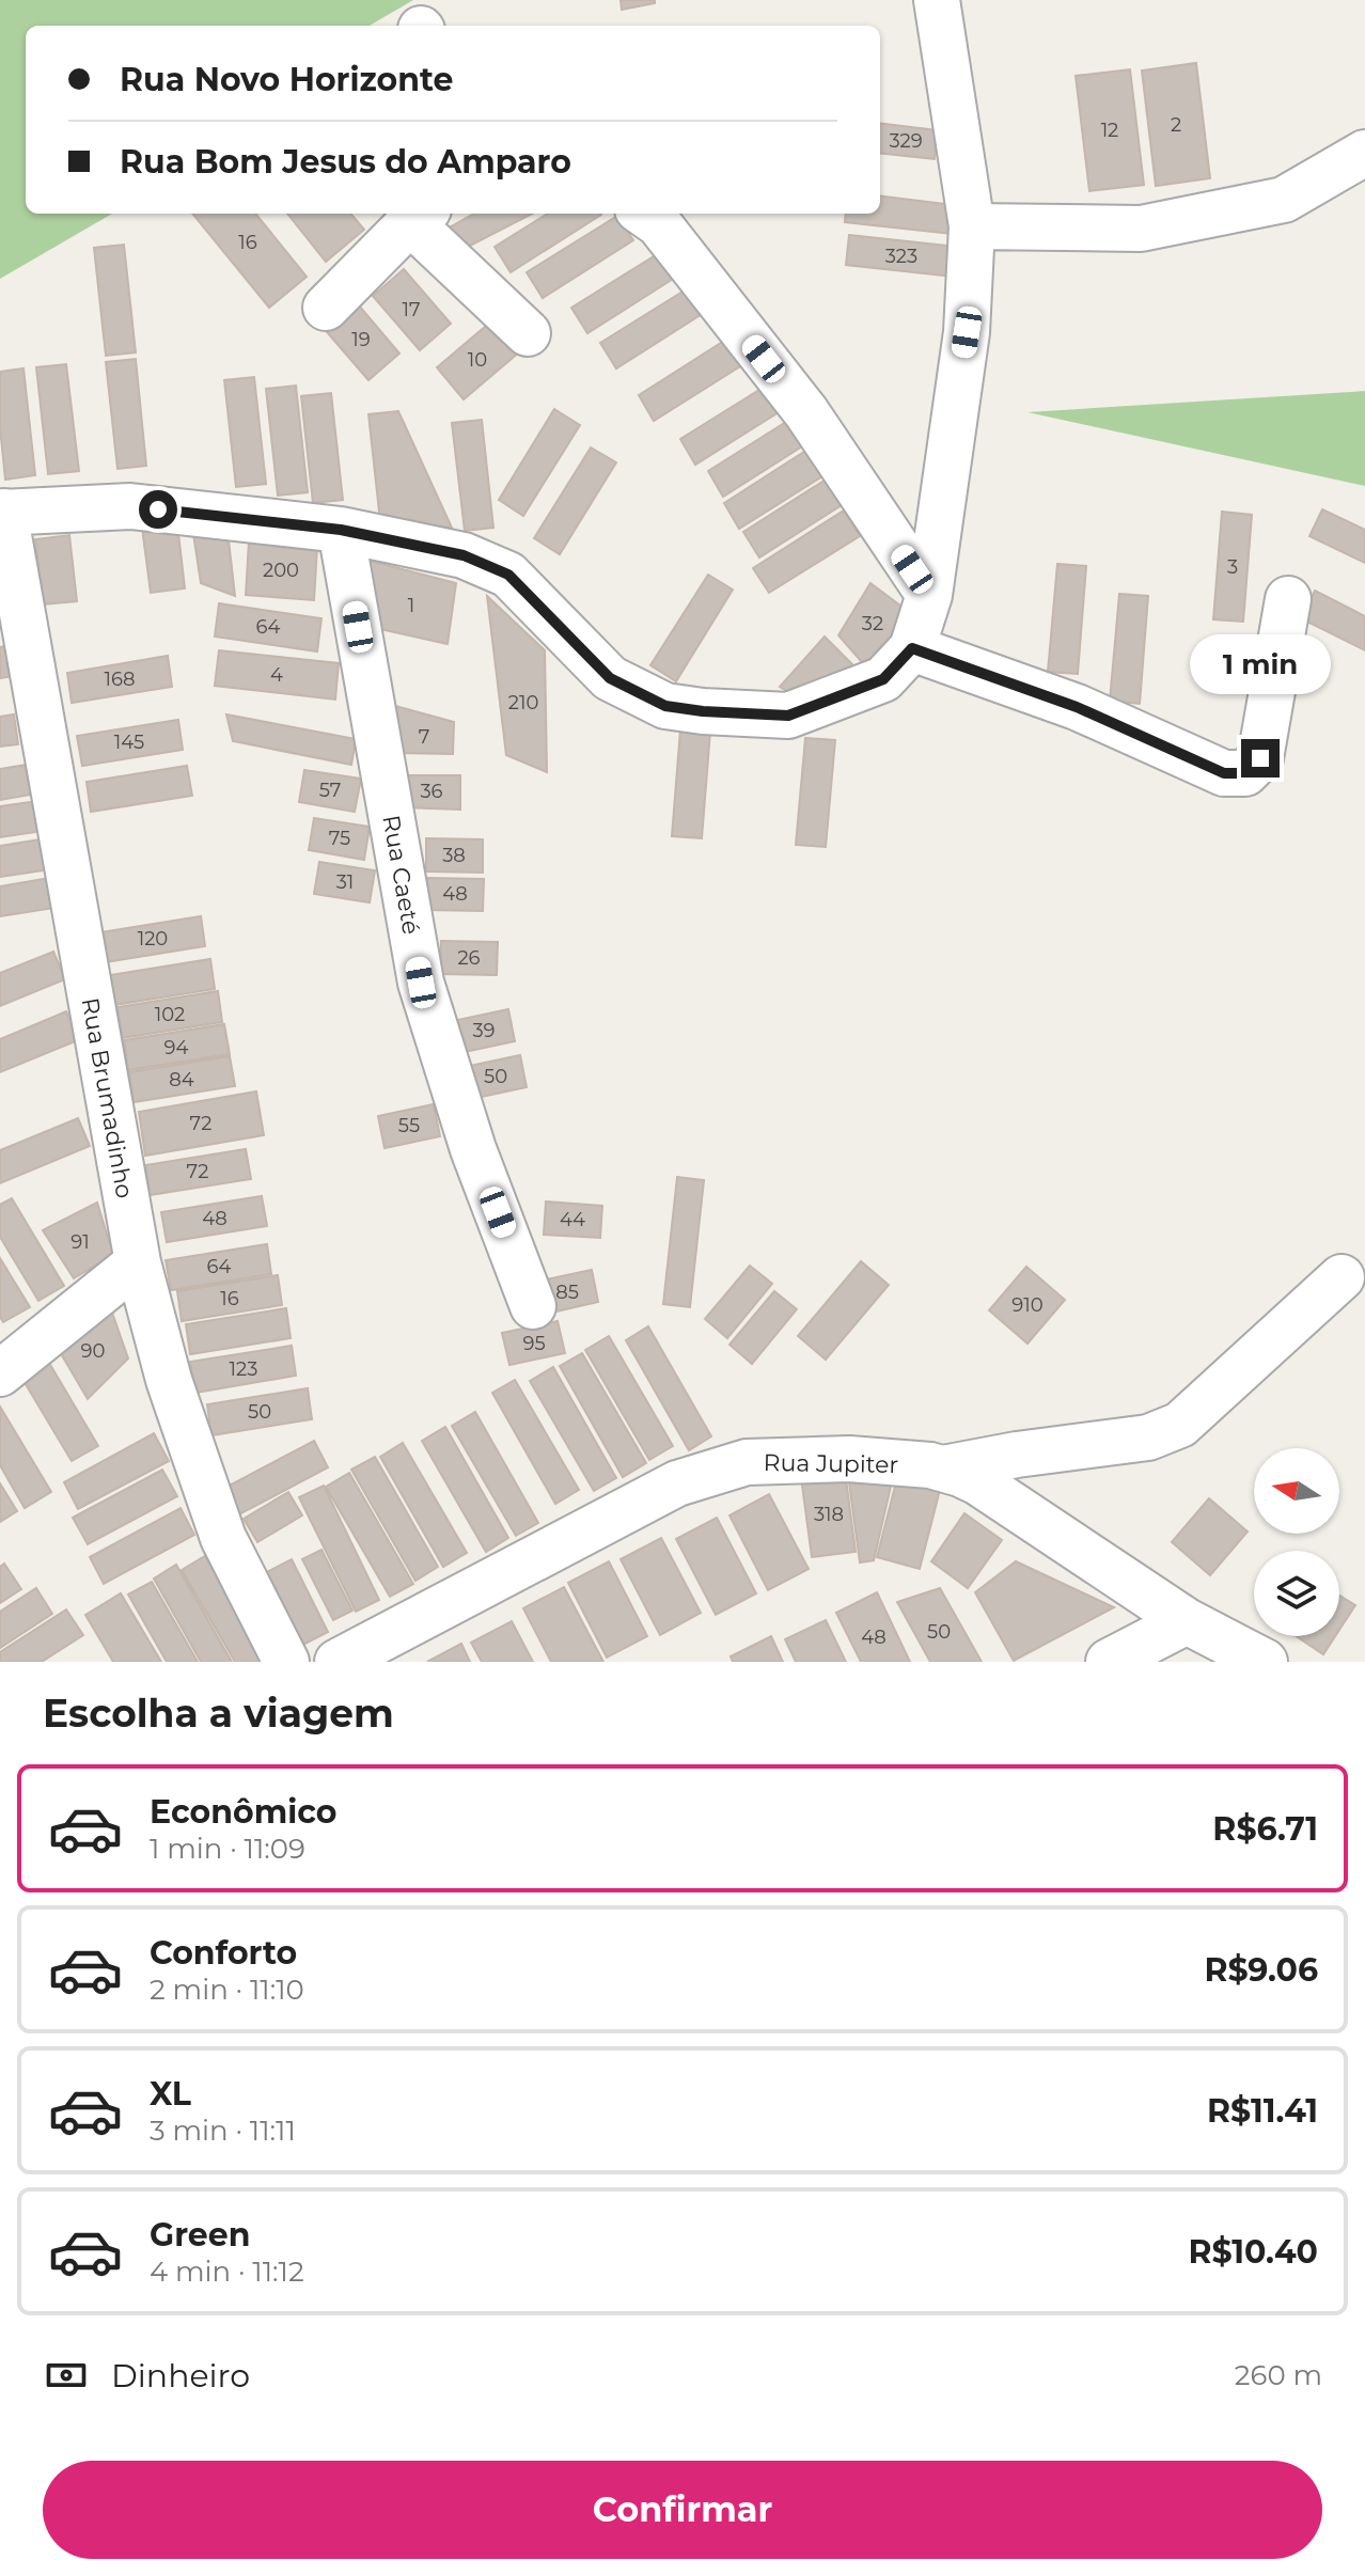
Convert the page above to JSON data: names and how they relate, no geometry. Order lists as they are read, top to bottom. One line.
{"streets":{"street":["Rua Caeté","Rua Brumadinho","Rua Jupiter"]},"house_numbers":["2","12","329","16","323","17","19","10","3","200","1","32","64","4","168","210","7","145","57","36","75","38","31","48","120","26","102","39","94","50","84","72","55","72","48","44","91","64","85","16","910","95","90","123","50","318","50","48"],"north":"left","page":{"banner":["Rua Novo Horizonte","Rua Bom Jesus do Amparo"],"bubble":"1 min","heading":"Escolha a viagem","list":[{"name":"Econômico","note":"1 min · 11:09","value":"R$6.71"},{"name":"Conforto","note":"2 min · 11:10","value":"R$9.06"},{"name":"XL","note":"3 min · 11:11","value":"R$11.41"},{"name":"Green","note":"4 min · 11:12","value":"R$10.40"}],"pay":["Dinheiro","260 m"],"buttons":"Confirmar"}}
